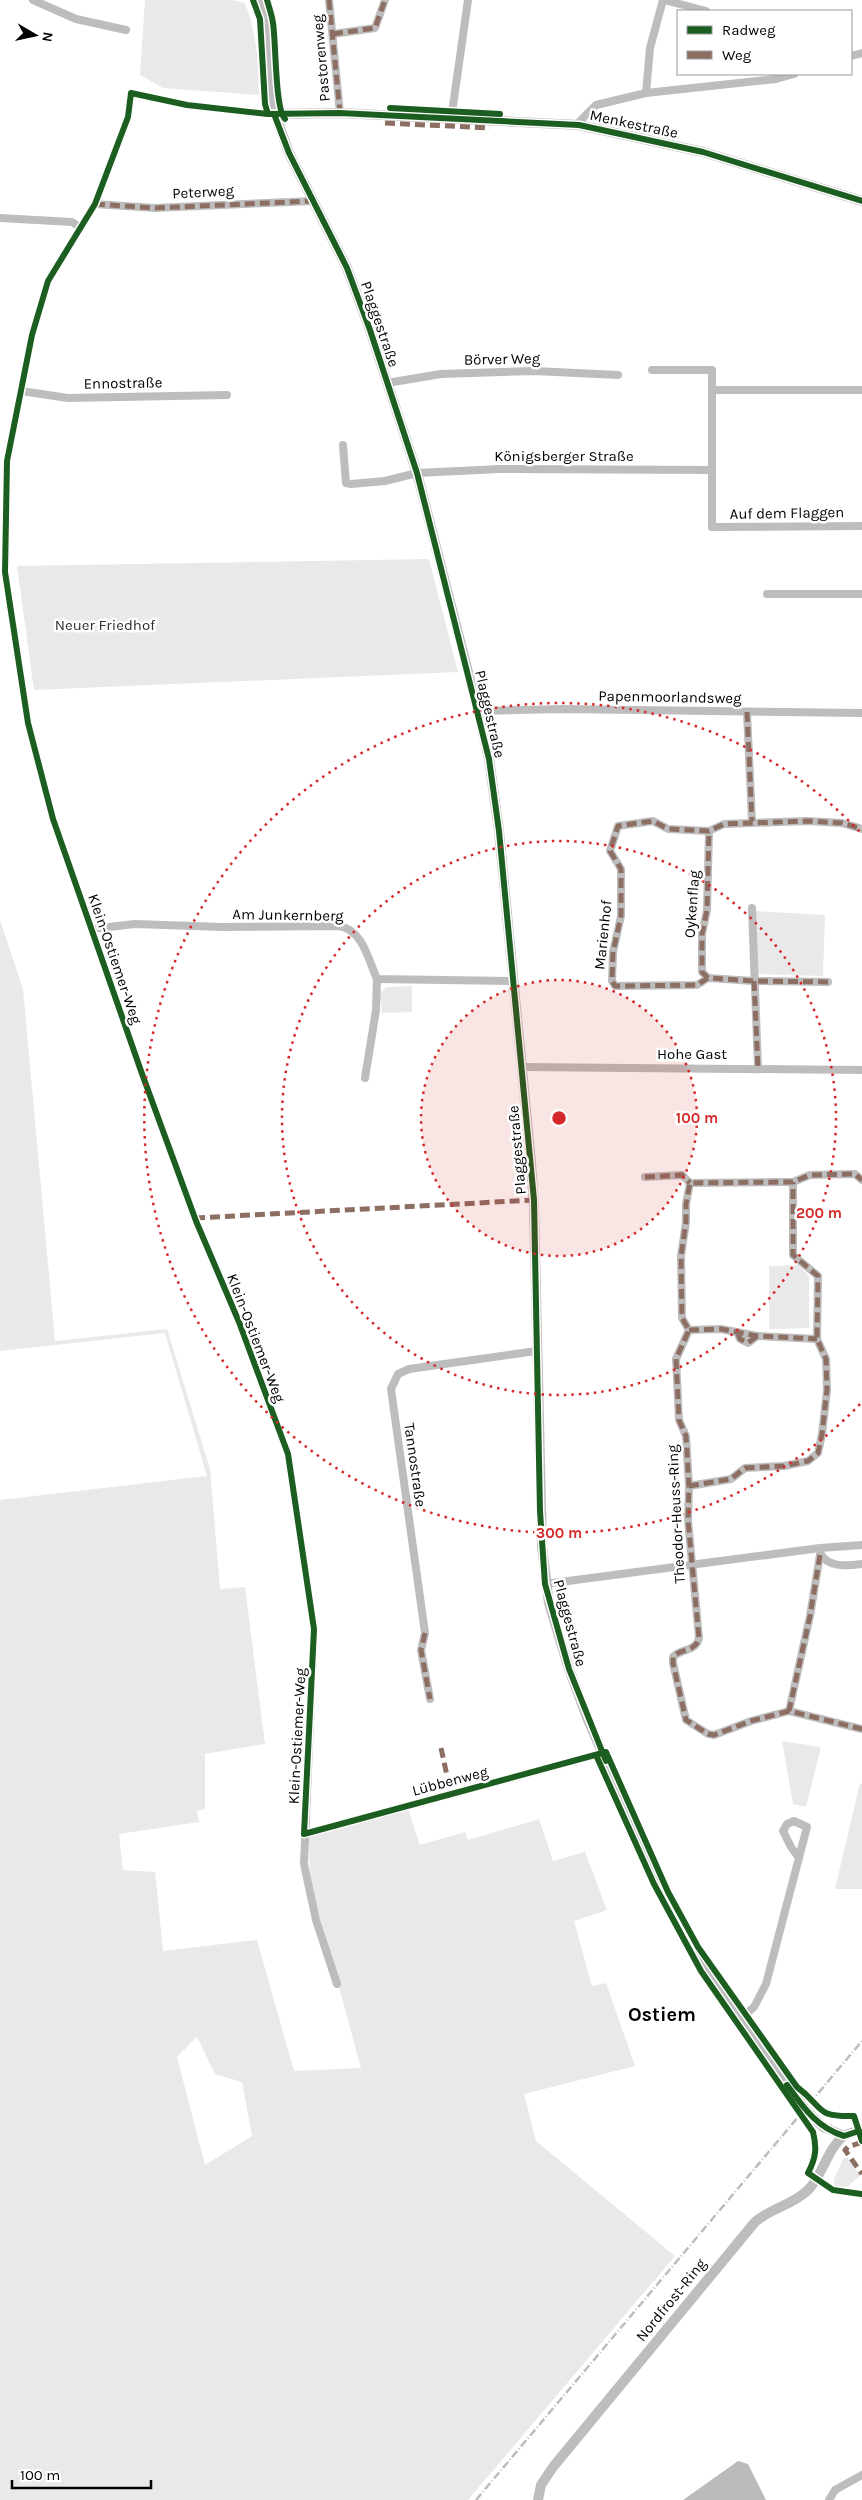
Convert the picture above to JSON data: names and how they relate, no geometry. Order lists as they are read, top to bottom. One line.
{"streets":{"street":["Pastorenweg","Menkestraße","Peterweg","Plaggestraße","Börver Weg","Ennostraße","Königsberger Straße","Auf dem Flaggen","Papenmoorlandsweg","Oykenflag","Am Junkernberg","Marienhof","Klein-Ostiemer-Weg","Hohe Gast","Tannostraße","Theodor-Heuss-Ring","Lübbenweg","Nordfrost-Ring"]},"crossings":[["Pastorenweg","Menkestraße"],["Menkestraße","Plaggestraße"],["Peterweg","Plaggestraße"],["Peterweg","Klein-Ostiemer-Weg"],["Plaggestraße","Börver Weg"],["Plaggestraße","Königsberger Straße"],["Plaggestraße","Papenmoorlandsweg"],["Plaggestraße","Hohe Gast"],["Plaggestraße","Tannostraße"],["Plaggestraße","Lübbenweg"],["Plaggestraße","Nordfrost-Ring"],["Ennostraße","Klein-Ostiemer-Weg"],["Königsberger Straße","Auf dem Flaggen"],["Oykenflag","Marienhof"],["Am Junkernberg","Klein-Ostiemer-Weg"],["Klein-Ostiemer-Weg","Lübbenweg"]],"districts":["Ostiem"],"parks":["Neuer Friedhof"],"legend":["Radweg","Weg"],"scale_bar":"100 m","north":"right","rings":["100 m","200 m","300 m"]}
